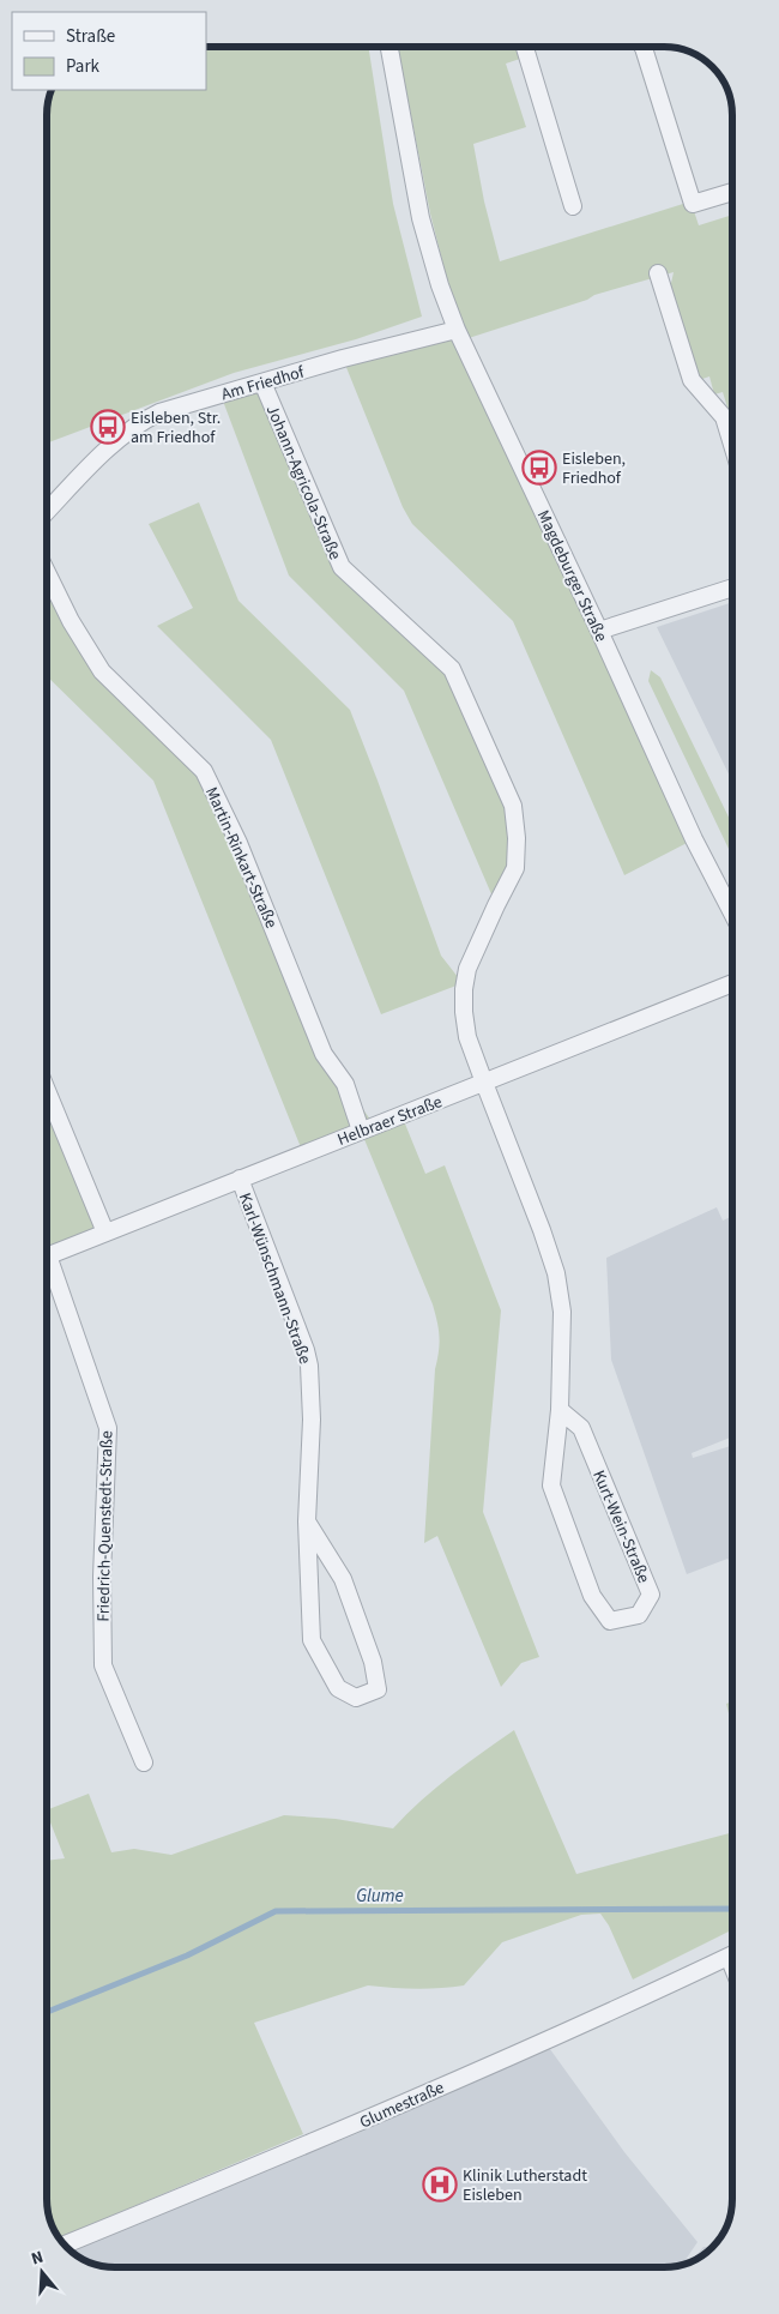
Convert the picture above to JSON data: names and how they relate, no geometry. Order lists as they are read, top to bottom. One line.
{"streets":{"street":["Am Friedhof","Johann-Agricola-Straße","Magdeburger Straße","Martin-Rinkart-Straße","Helbraer Straße","Karl-Wünschmann-Straße","Friedrich-Quenstedt-Straße","Kurt-Wein-Straße","Glumestraße"]},"crossings":[["Am Friedhof","Johann-Agricola-Straße"],["Am Friedhof","Magdeburger Straße"],["Johann-Agricola-Straße","Helbraer Straße"],["Johann-Agricola-Straße","Kurt-Wein-Straße"],["Martin-Rinkart-Straße","Helbraer Straße"],["Helbraer Straße","Karl-Wünschmann-Straße"],["Helbraer Straße","Kurt-Wein-Straße"]],"water":["Glume"],"places":{"bus stop":["Eisleben, Str. am Friedhof","Eisleben, Friedhof"],"hospital":["Klinik Lutherstadt Eisleben"]},"legend":["Straße","Park"],"north":"top"}
